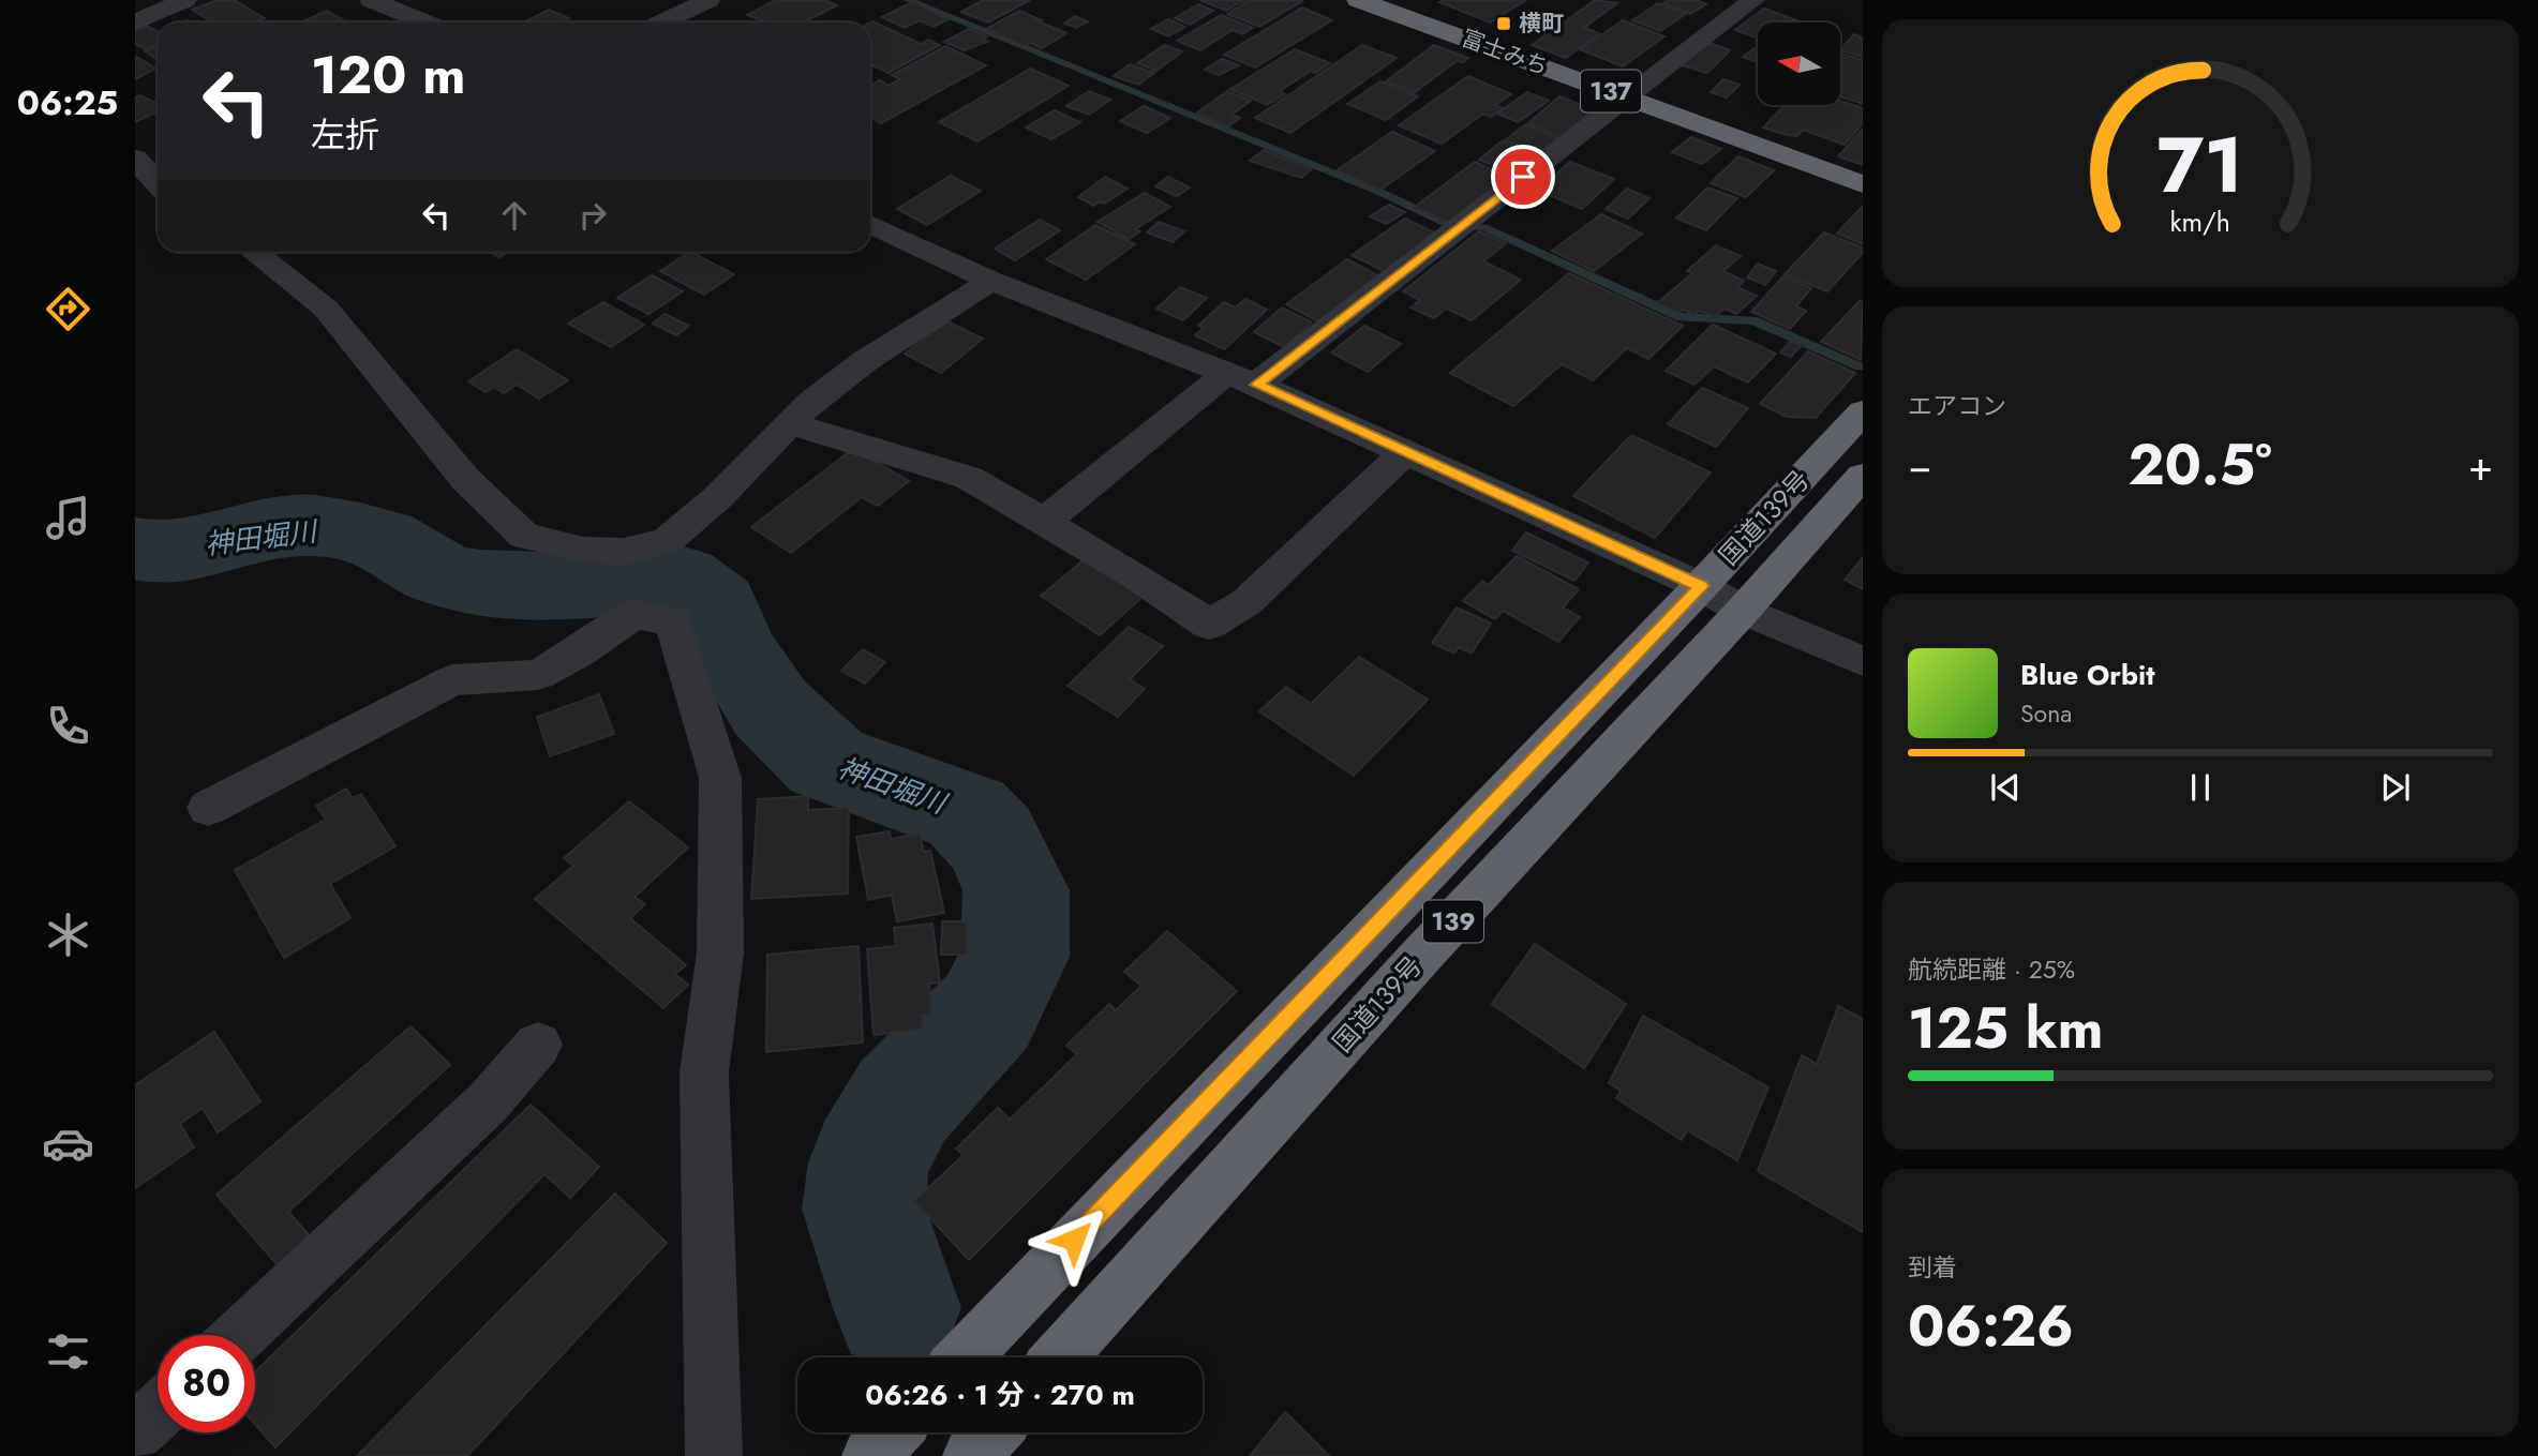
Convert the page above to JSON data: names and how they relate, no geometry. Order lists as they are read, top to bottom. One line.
{"streets":{"highway":["富士みち","137","国道139号","139"]},"water":["神田堀川"],"places":{"transit":["横町"]},"north":"left","page":{"tabs":"06:25","turn":["120 m","左折"],"tile":["エアコン",["航続距離 · 25%","125 km"],["到着","06:26"]],"heat":["−","20.5°","+"],"song":["Blue Orbit","Sona"],"limit":"80","trip":"06:26 · 1 分 · 270 m","gauge":["71","km/h"]}}
